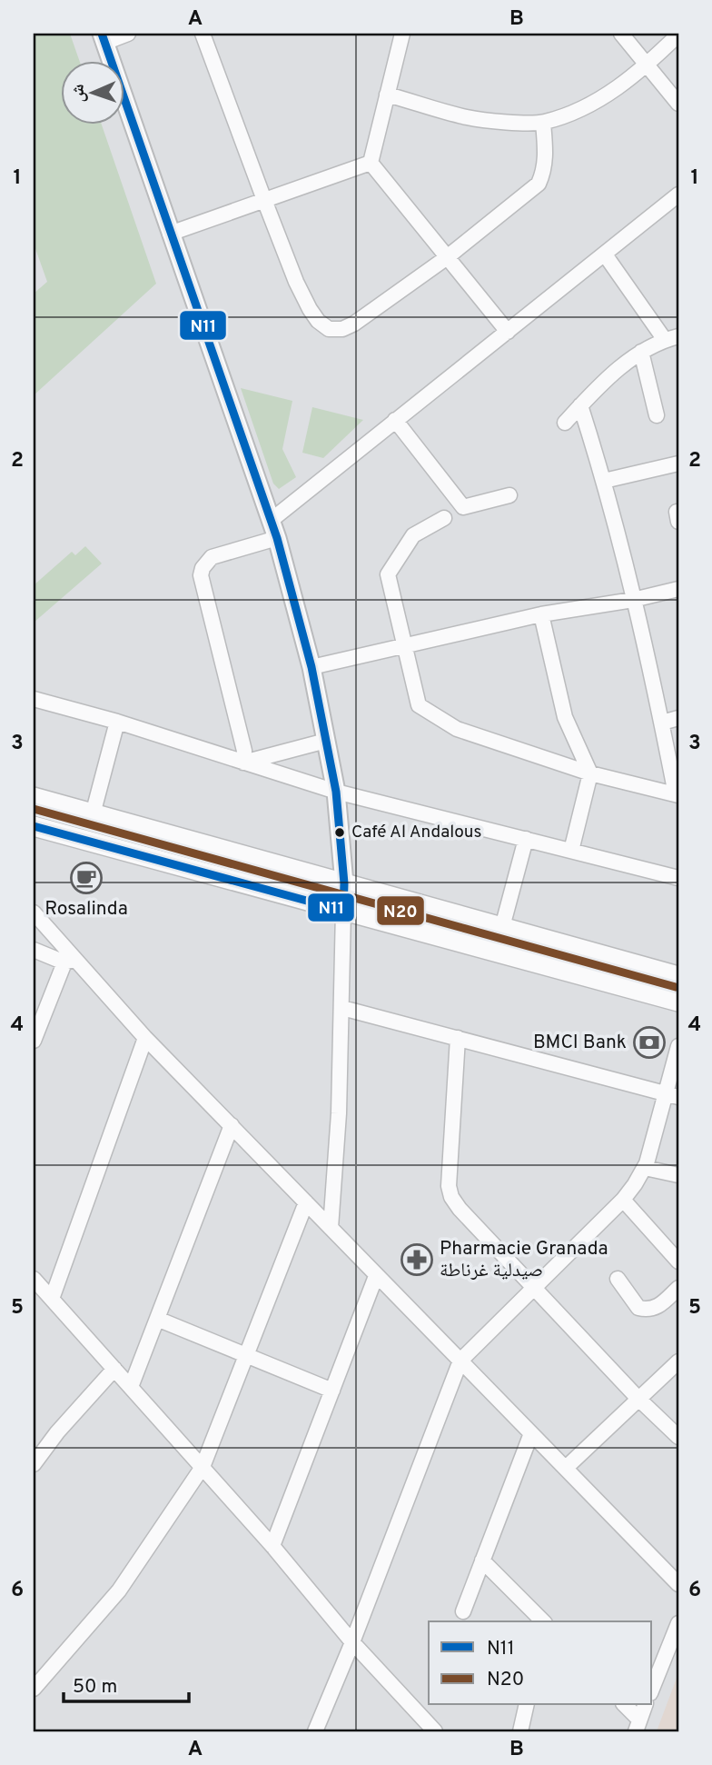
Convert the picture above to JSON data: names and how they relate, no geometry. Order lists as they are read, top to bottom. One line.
{"places":{"other":["Café Al Andalous"],"cafe":["Rosalinda"],"bank":["BMCI Bank"],"pharmacy":["Pharmacie Granada صيدلية غرناطة"]},"lines":["transit line N11","transit line N20"],"legend":["N11","N20"],"scale_bar":"50 m","north":"left","grid":{"columns":["A","B"],"rows":["1","2","3","4","5","6"]}}
